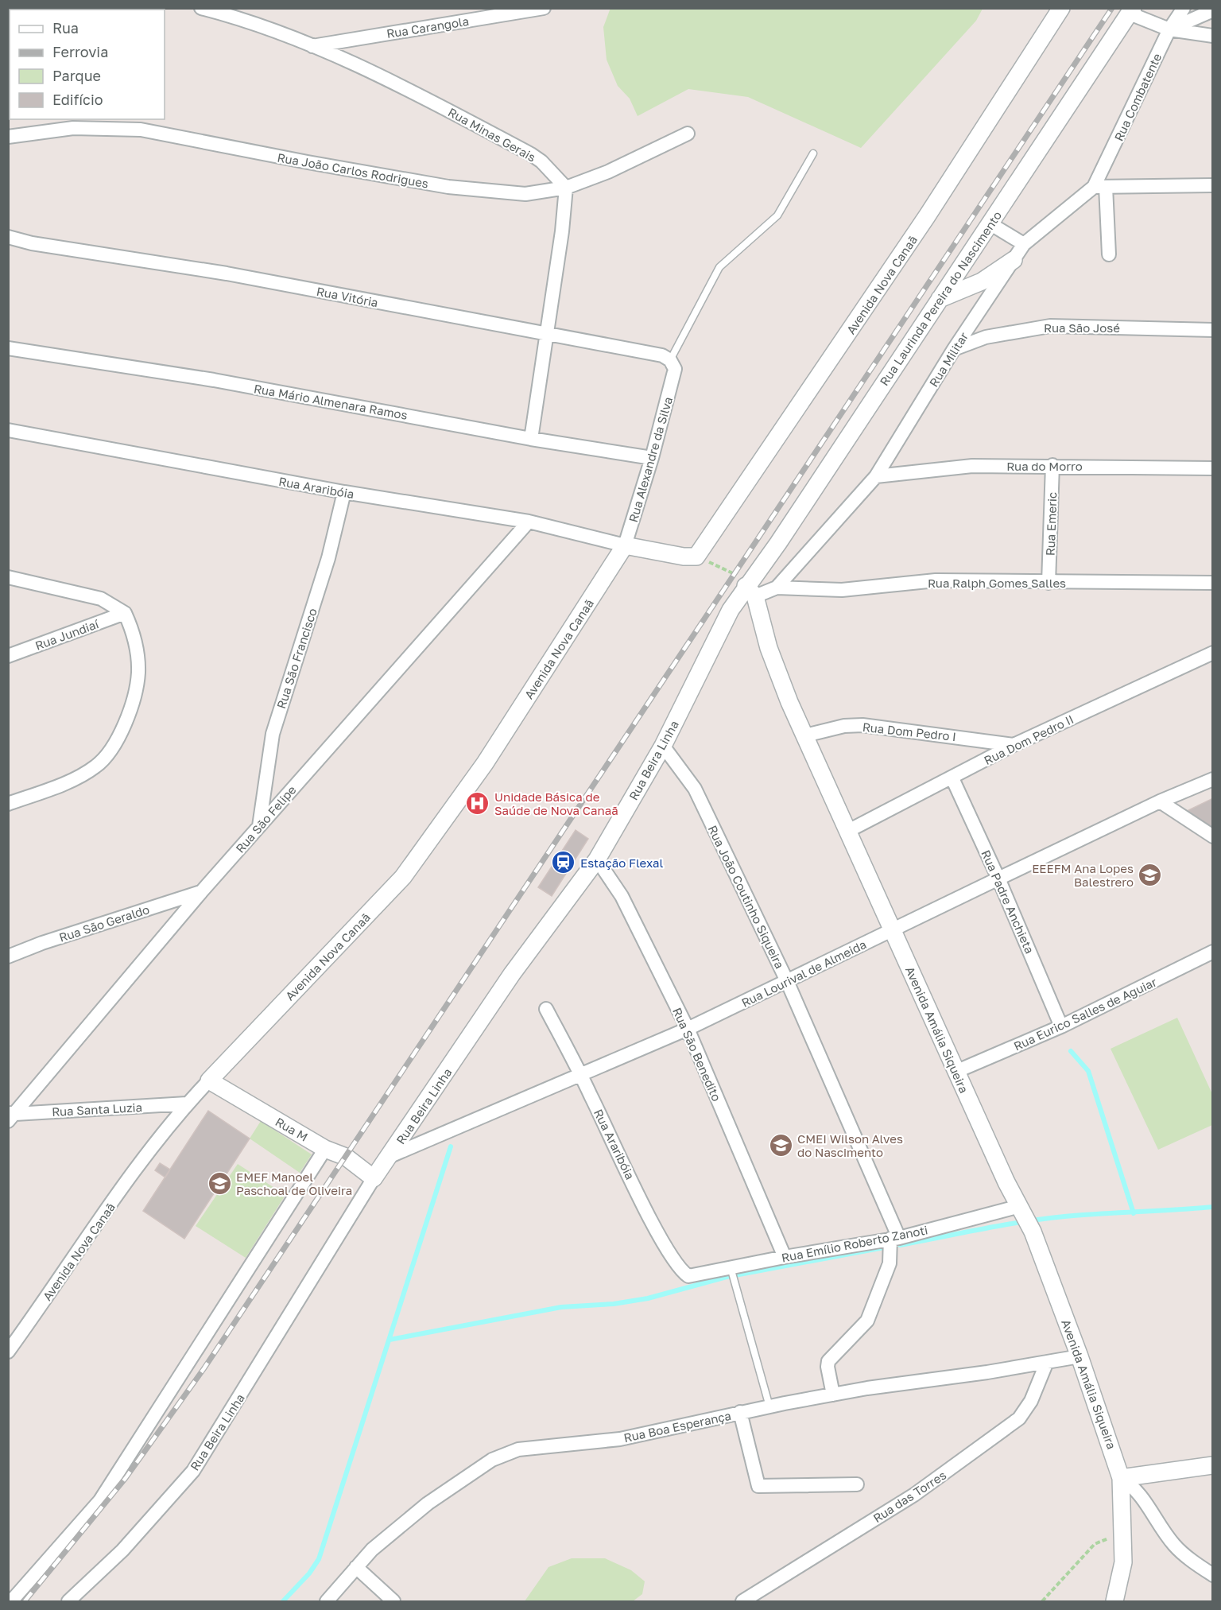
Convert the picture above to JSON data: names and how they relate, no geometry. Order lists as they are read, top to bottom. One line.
{"streets":{"street":["Rua Carangola","Rua Combatente","Rua Minas Gerais","Rua João Carlos Rodrigues","Avenida Nova Canaã","Rua Vitória","Rua Laurinda Pereira do Nascimento","Rua São José","Rua Militar","Rua Mário Almenara Ramos","Rua Alexandre da Silva","Rua do Morro","Rua Araribóia","Rua Emeric","Rua Ralph Gomes Salles","Rua Jundiaí","Rua São Francisco","Rua Dom Pedro I","Rua Dom Pedro II","Rua Beira Linha","Rua São Felipe","Rua João Coutinho Siqueira","Rua Padre Anchieta","Rua São Geraldo","Rua Lourival de Almeida","Rua Eurico Salles de Aguiar","Avenida Amália Siqueira","Rua São Benedito","Rua Santa Luzia","Rua M","Rua Emílio Roberto Zanoti","Rua Boa Esperança","Rua das Torres"]},"crossings":[["Rua Carangola","Rua Minas Gerais"],["Rua Combatente","Rua Militar"],["Rua Minas Gerais","Rua João Carlos Rodrigues"],["Avenida Nova Canaã","Rua Alexandre da Silva"],["Avenida Nova Canaã","Rua Araribóia"],["Avenida Nova Canaã","Rua Santa Luzia"],["Avenida Nova Canaã","Rua M"],["Rua Vitória","Rua Alexandre da Silva"],["Rua Laurinda Pereira do Nascimento","Rua Ralph Gomes Salles"],["Rua Laurinda Pereira do Nascimento","Rua Beira Linha"],["Rua Laurinda Pereira do Nascimento","Avenida Amália Siqueira"],["Rua São José","Rua Militar"],["Rua Militar","Rua do Morro"],["Rua Militar","Rua Ralph Gomes Salles"],["Rua Mário Almenara Ramos","Rua Alexandre da Silva"],["Rua Alexandre da Silva","Rua Araribóia"],["Rua do Morro","Rua Emeric"],["Rua Araribóia","Rua São Francisco"],["Rua Araribóia","Rua São Felipe"],["Rua Araribóia","Rua Lourival de Almeida"],["Rua Araribóia","Rua Emílio Roberto Zanoti"],["Rua Emeric","Rua Ralph Gomes Salles"],["Rua Ralph Gomes Salles","Rua Beira Linha"],["Rua Ralph Gomes Salles","Avenida Amália Siqueira"],["Rua São Francisco","Rua São Felipe"],["Rua Dom Pedro I","Rua Dom Pedro II"],["Rua Dom Pedro I","Avenida Amália Siqueira"],["Rua Dom Pedro II","Rua Padre Anchieta"],["Rua Dom Pedro II","Avenida Amália Siqueira"],["Rua Beira Linha","Rua João Coutinho Siqueira"],["Rua Beira Linha","Rua Lourival de Almeida"],["Rua Beira Linha","Avenida Amália Siqueira"],["Rua Beira Linha","Rua São Benedito"],["Rua Beira Linha","Rua M"],["Rua São Felipe","Rua São Geraldo"],["Rua São Felipe","Rua Santa Luzia"],["Rua João Coutinho Siqueira","Rua Lourival de Almeida"],["Rua João Coutinho Siqueira","Rua Emílio Roberto Zanoti"],["Rua Padre Anchieta","Rua Lourival de Almeida"],["Rua Padre Anchieta","Rua Eurico Salles de Aguiar"],["Rua Lourival de Almeida","Avenida Amália Siqueira"],["Rua Lourival de Almeida","Rua São Benedito"],["Rua Eurico Salles de Aguiar","Avenida Amália Siqueira"],["Avenida Amália Siqueira","Rua Emílio Roberto Zanoti"],["Avenida Amália Siqueira","Rua Boa Esperança"],["Rua São Benedito","Rua Emílio Roberto Zanoti"],["Rua Boa Esperança","Rua das Torres"]],"places":{"hospital":["Unidade Básica de Saúde de Nova Canaã"],"station":["Estação Flexal"],"school or university":["EEEFM Ana Lopes Balestrero","CMEI Wilson Alves do Nascimento","EMEF Manoel Paschoal de Oliveira"]},"legend":["Rua","Ferrovia","Parque","Edifício"]}
